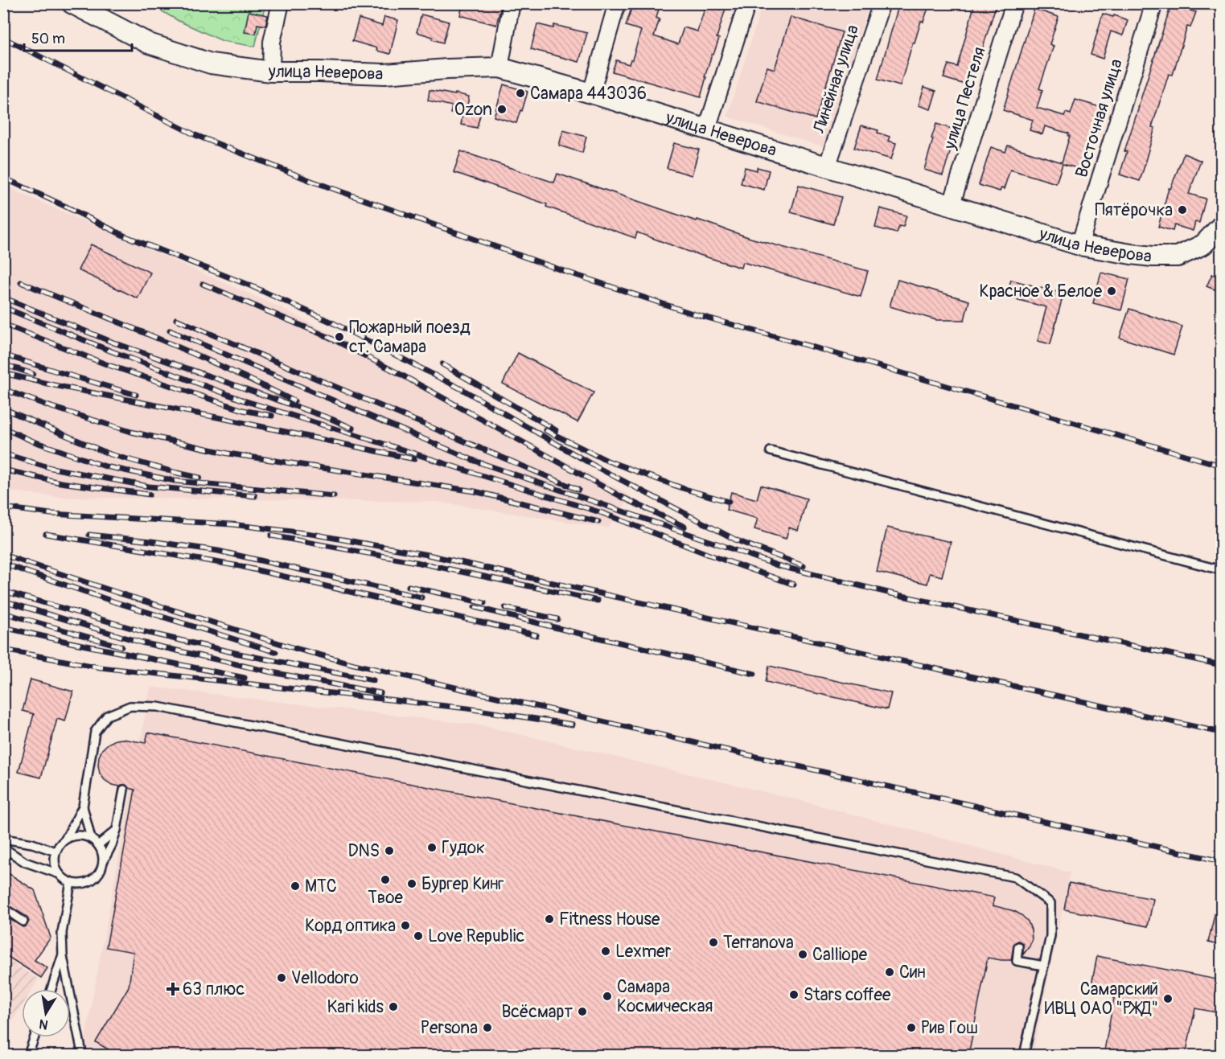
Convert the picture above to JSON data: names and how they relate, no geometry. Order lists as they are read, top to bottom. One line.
{"streets":{"street":["улица Неверова","Линейная улица","улица Пестеля","Восточная улица"]},"crossings":[["улица Неверова","Линейная улица"],["улица Неверова","улица Пестеля"],["улица Неверова","Восточная улица"]],"places":{"other":["Самара 443036","Ozon","Пятёрочка","Красное & Белое","Пожарный поезд ст. Самара","Гудок","DNS","Твое","Бургер Кинг","МТС","Fitness House","Корд оптика","Love Republic","Terranova","Lexmer","Calliope","Син","Vellodoro","Stars coffee","Самара Космическая","Самарский ИВЦ ОАО \"РЖД\"","Kari kids","Всёсмарт","Persona","Рив Гош"],"health":["63 плюс"]},"scale_bar":"50 m","north":"bottom"}
